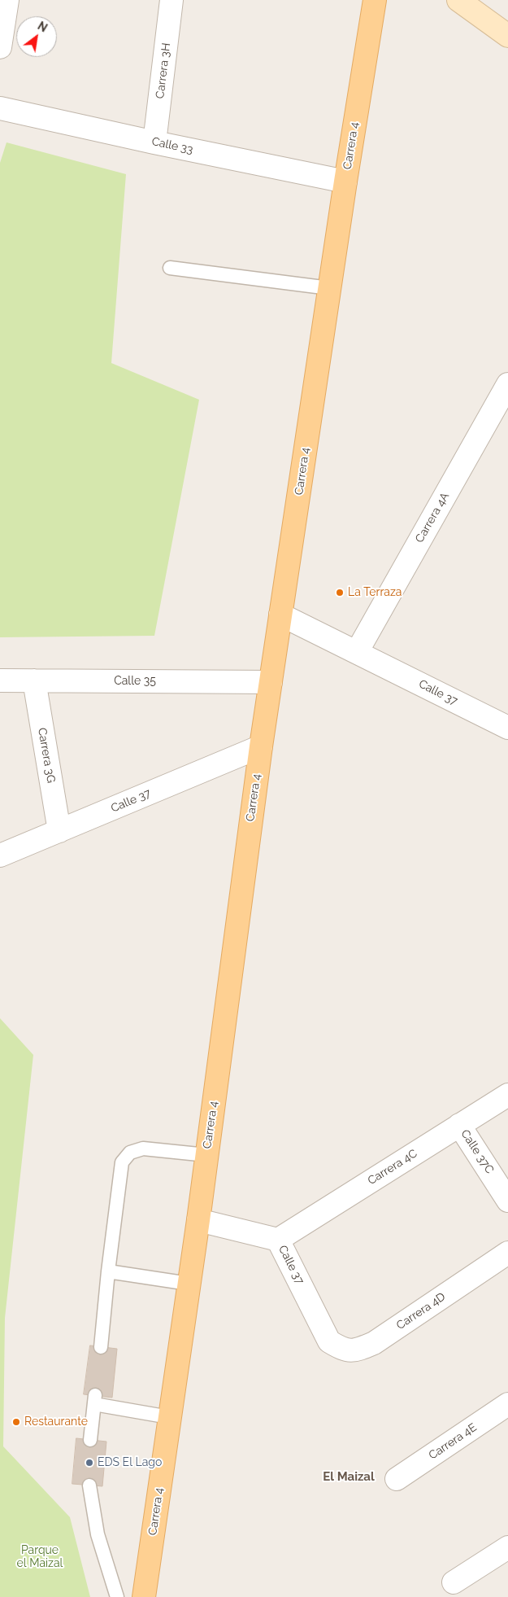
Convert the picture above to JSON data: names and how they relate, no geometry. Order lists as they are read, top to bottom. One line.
{"streets":{"main road":["Carrera 4"],"street":["Carrera 3H","Calle 33","Carrera 4A","Calle 35","Calle 37","Carrera 3G","Calle 37C","Carrera 4C","Carrera 4D","Carrera 4E"]},"crossings":[["Carrera 3H","Calle 33"],["Calle 33","Carrera 4"],["Carrera 4","Calle 35"],["Carrera 4","Calle 37"],["Carrera 4A","Calle 37"],["Calle 35","Carrera 3G"],["Calle 37","Carrera 3G"],["Calle 37","Carrera 4C"],["Calle 37","Carrera 4D"],["Calle 37C","Carrera 4C"]],"districts":["El Maizal"],"parks":["Parque el Maizal"],"places":["La Terraza","Restaurante","EDS El Lago"],"north":"top right"}
